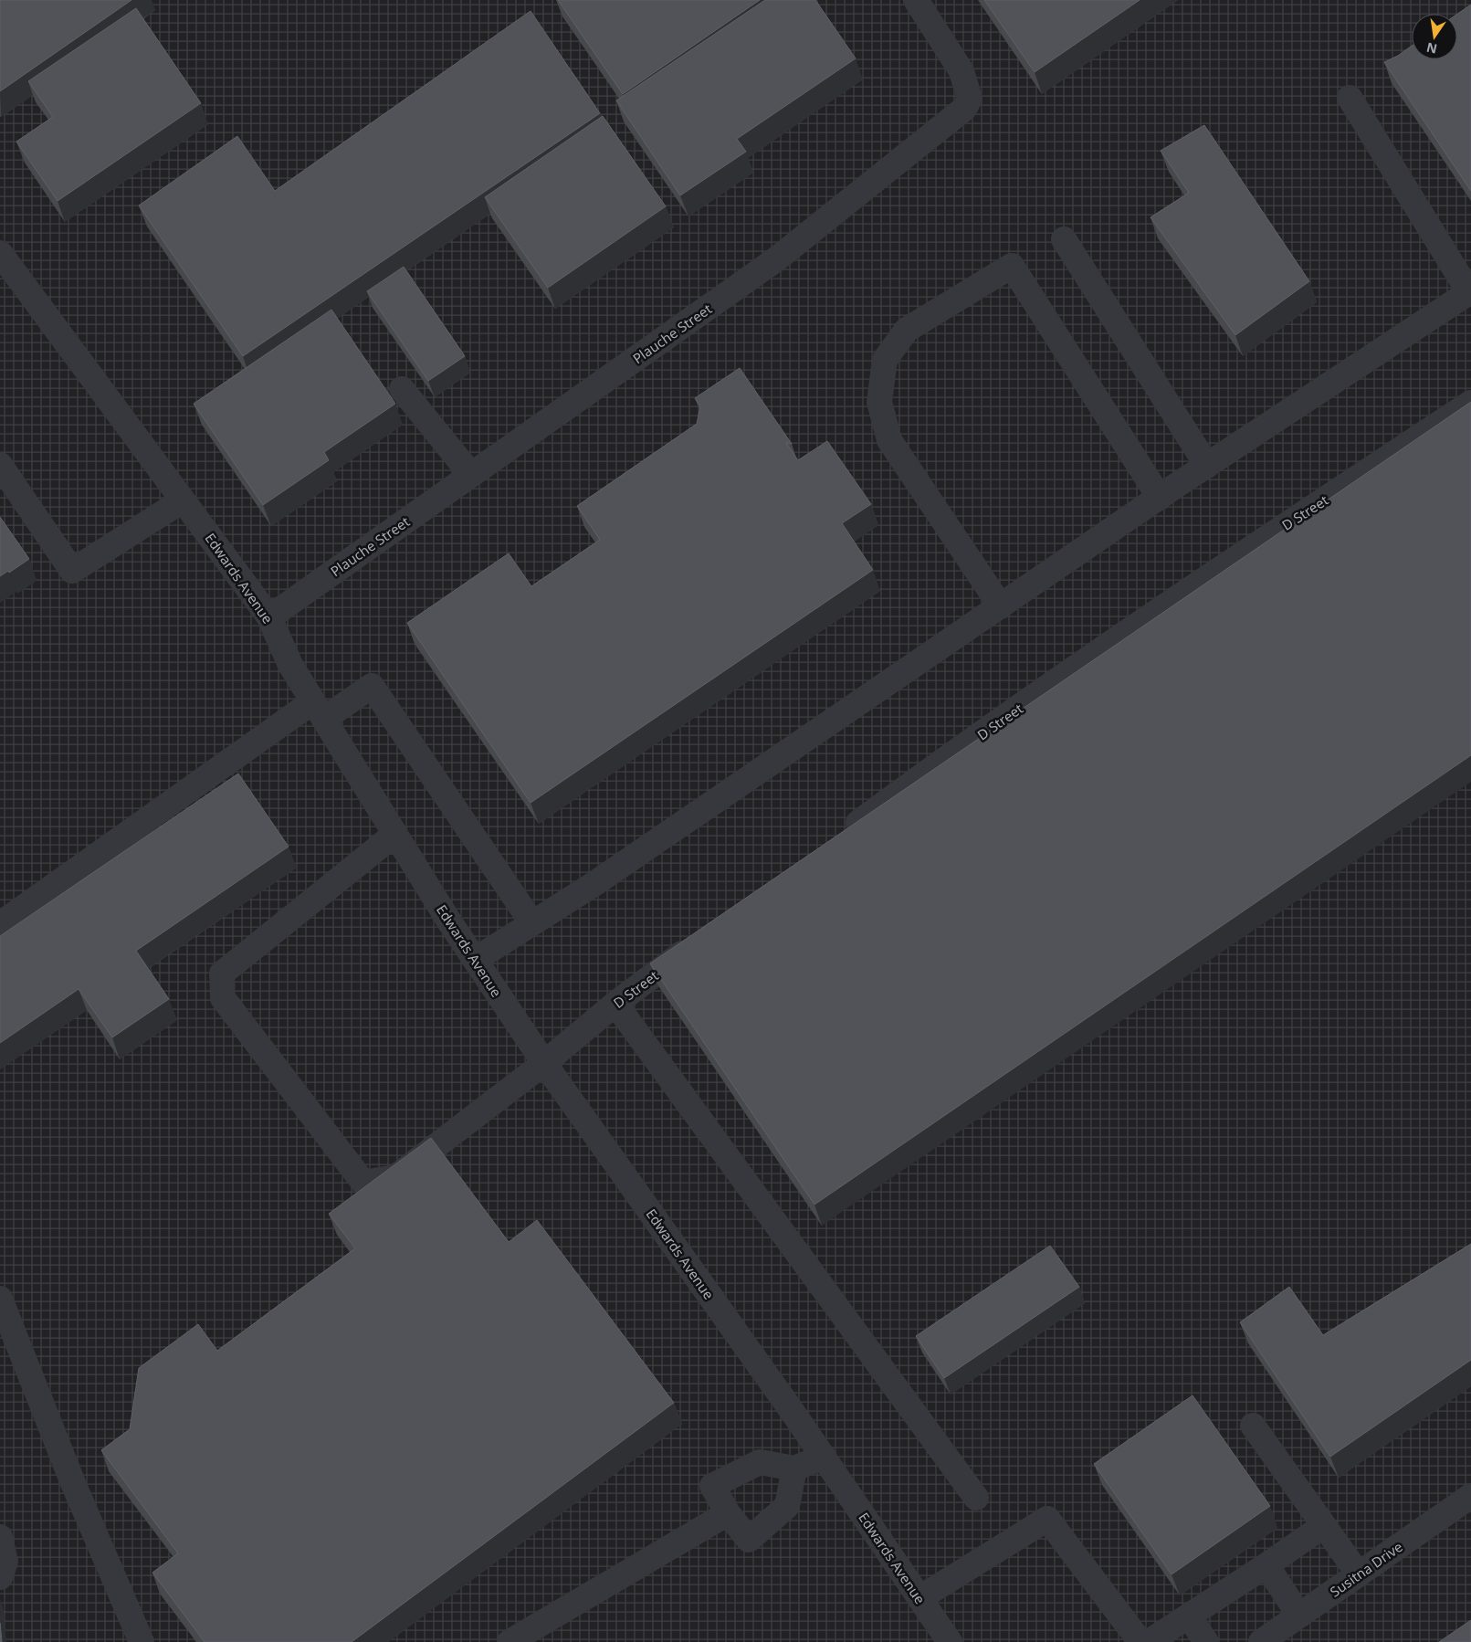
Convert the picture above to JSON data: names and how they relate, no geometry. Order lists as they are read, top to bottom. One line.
{"streets":{"street":["Plauche Street","D Street","Edwards Avenue","Susitna Drive"]},"crossings":[["Plauche Street","Edwards Avenue"],["D Street","Edwards Avenue"]],"north":"bottom"}
